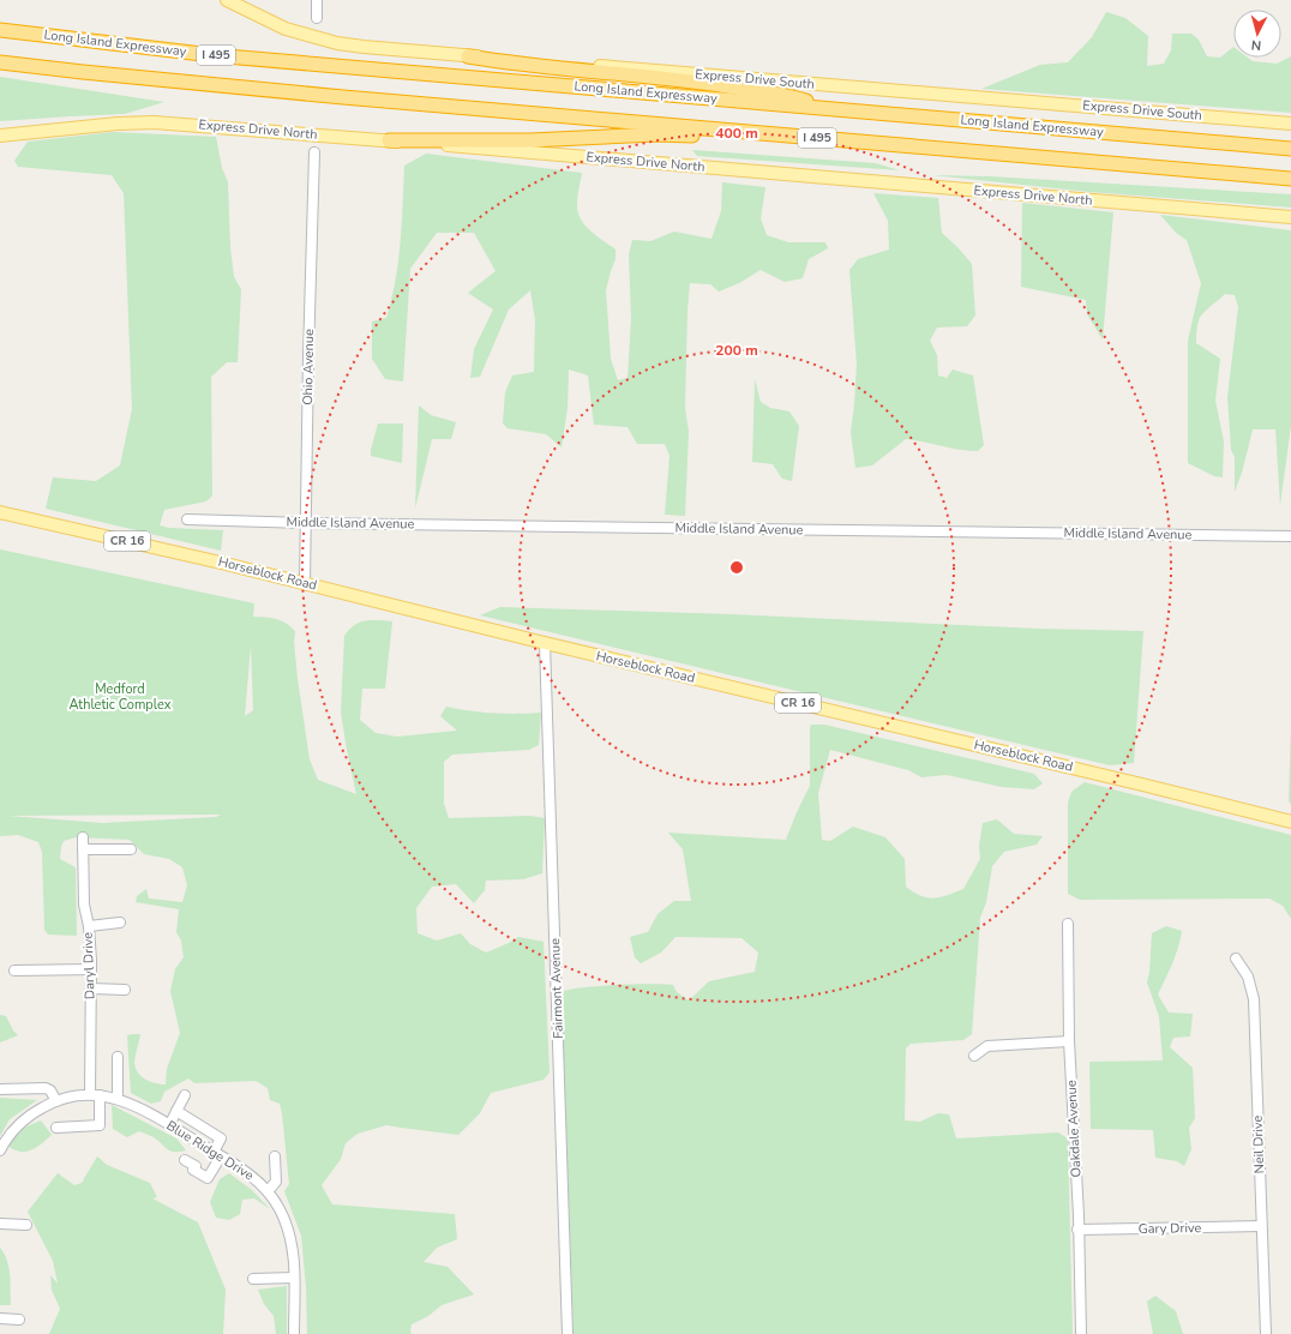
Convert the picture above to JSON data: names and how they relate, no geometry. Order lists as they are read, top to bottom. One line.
{"streets":{"highway":["Long Island Expressway","I 495"],"main road":["Express Drive South","Express Drive North","CR 16","Horseblock Road"],"street":["Ohio Avenue","Middle Island Avenue","Daryl Drive","Fairmont Avenue","Oakdale Avenue","Neil Drive","Blue Ridge Drive","Gary Drive"]},"crossings":[["Ohio Avenue","Middle Island Avenue"],["Ohio Avenue","Horseblock Road"],["Horseblock Road","Fairmont Avenue"],["Daryl Drive","Blue Ridge Drive"],["Oakdale Avenue","Gary Drive"],["Neil Drive","Gary Drive"]],"parks":["Medford Athletic Complex"],"north":"bottom","rings":["400 m","200 m"]}
